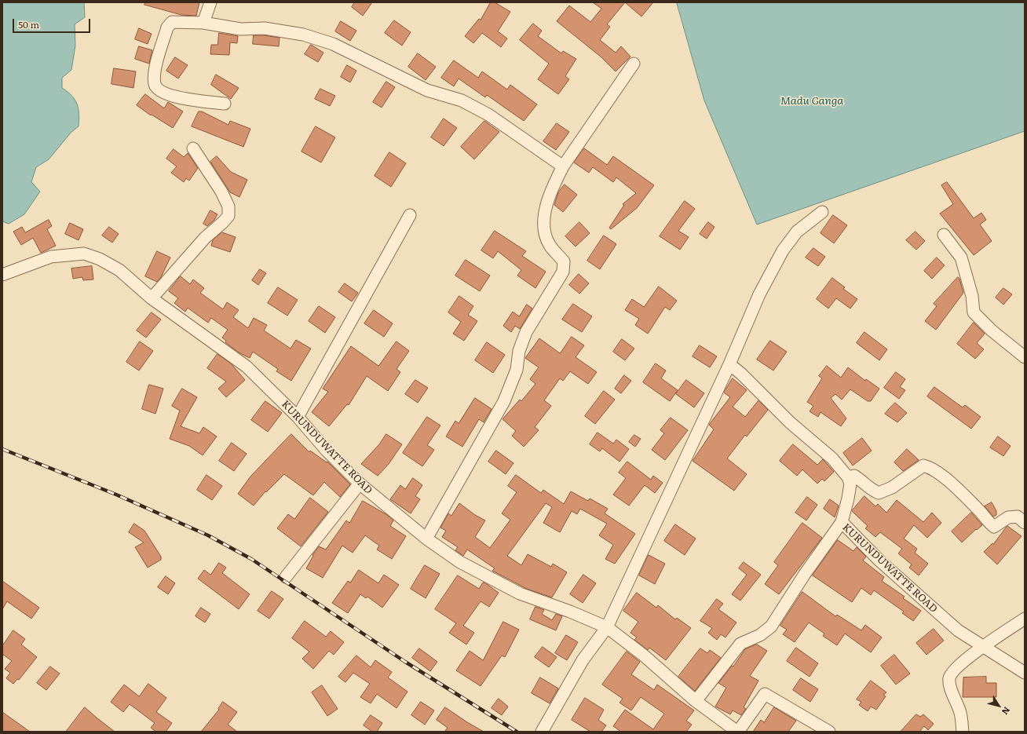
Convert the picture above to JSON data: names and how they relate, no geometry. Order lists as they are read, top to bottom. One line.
{"streets":{"street":["KURUNDUWATTE ROAD"]},"water":["Madu Ganga"],"scale_bar":"50 m","north":"bottom right"}
